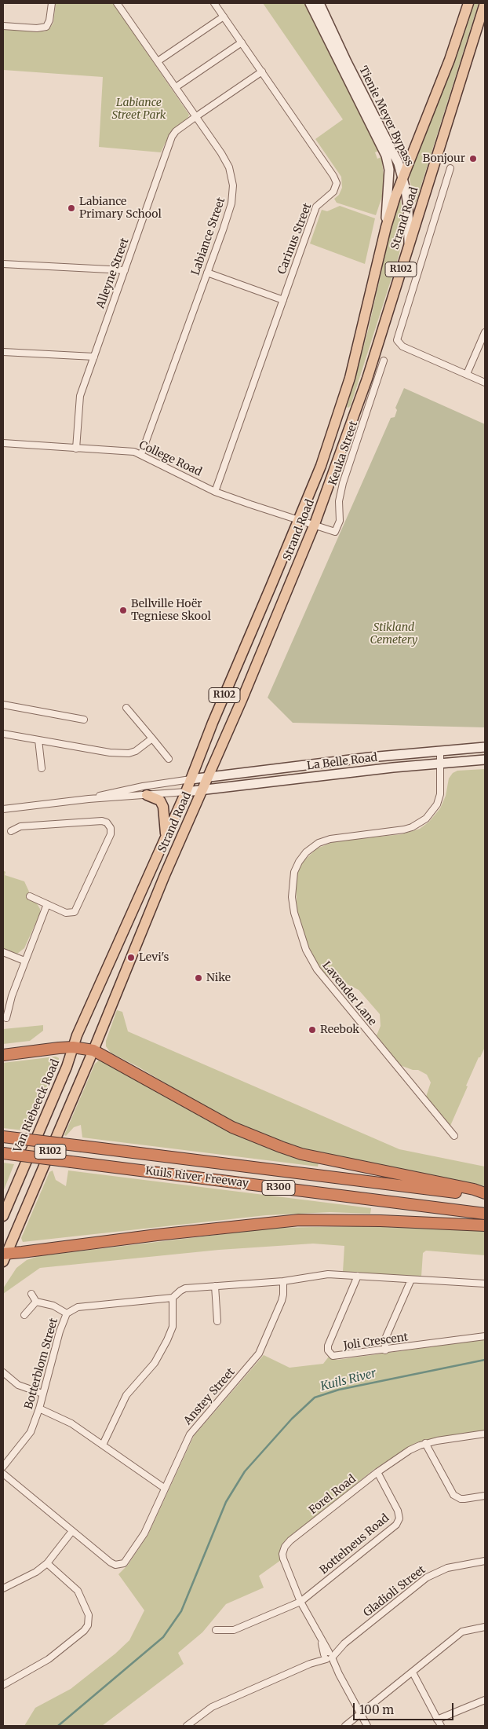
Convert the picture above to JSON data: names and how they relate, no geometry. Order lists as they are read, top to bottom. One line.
{"streets":{"highway":["Kuils River Freeway","R300"],"main road":["Tienie Meyer Bypass","Strand Road","R102","La Belle Road","Van Riebeeck Road"],"street":["Labiance Street","Carinus Street","Alleyne Street","Keuka Street","College Road","Lavender Lane","Joli Crescent","Botterblom Street","Anstey Street","Forel Road","Bottelneus Road","Gladioli Street"]},"crossings":[["Tienie Meyer Bypass","Strand Road"],["Strand Road","R102"],["Strand Road","Keuka Street"],["Strand Road","College Road"],["Strand Road","La Belle Road"],["Strand Road","Van Riebeeck Road"],["Labiance Street","Alleyne Street"],["Labiance Street","College Road"],["Carinus Street","Alleyne Street"],["Carinus Street","College Road"],["Alleyne Street","College Road"],["Keuka Street","College Road"],["La Belle Road","Lavender Lane"],["Botterblom Street","Anstey Street"],["Forel Road","Bottelneus Road"],["Forel Road","Gladioli Street"]],"water":["Kuils River"],"parks":["Labiance Street Park","Stikland Cemetery"],"places":["Bonjour","Labiance Primary School","Bellville Hoër Tegniese Skool","Levi's","Nike","Reebok"],"scale_bar":"100 m"}
